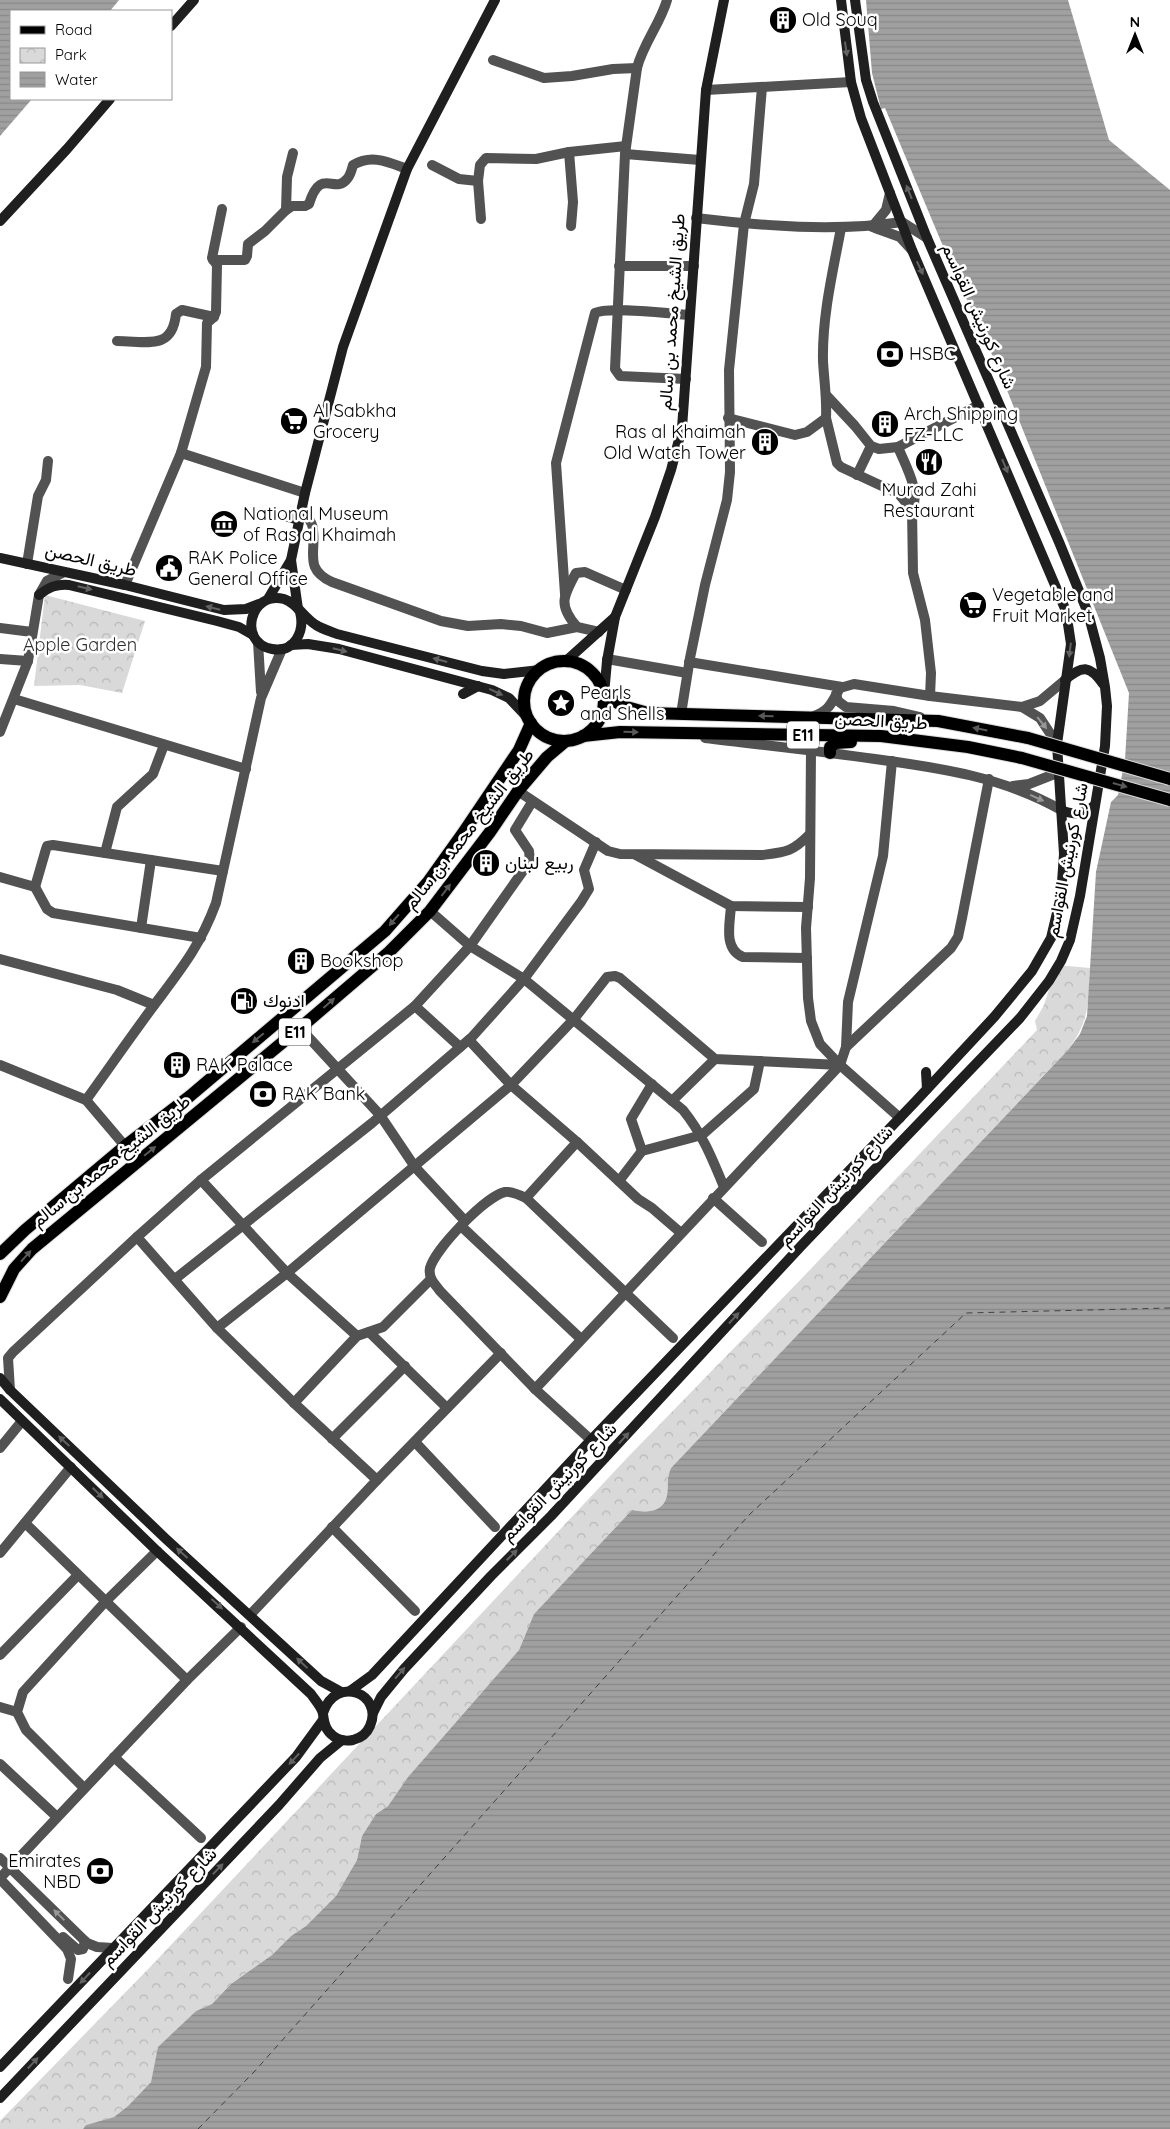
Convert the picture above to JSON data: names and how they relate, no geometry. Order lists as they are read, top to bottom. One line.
{"streets":{"main road":["طريق الشيخ محمد بن سالم","شارع كورنيش القواسم","طريق الحصن","E11"]},"crossings":[["طريق الشيخ محمد بن سالم","طريق الحصن"]],"parks":["Apple Garden"],"places":{"building":["Old Souq","Arch Shipping FZ-LLC","Ras al Khaimah Old Watch Tower","ربيع لبنان","Bookshop","RAK Palace"],"bank":["HSBC","RAK Bank","Emirates NBD"],"supermarket":["Al Sabkha Grocery","Vegetable and Fruit Market"],"restaurant":["Murad Zahi Restaurant"],"museum":["National Museum of Ras al Khaimah"],"public building":["RAK Police General Office"],"place":["Pearls and Shells"],"fuel station":["ادنوك"]},"legend":["Road","Park","Water"],"north":"top"}
